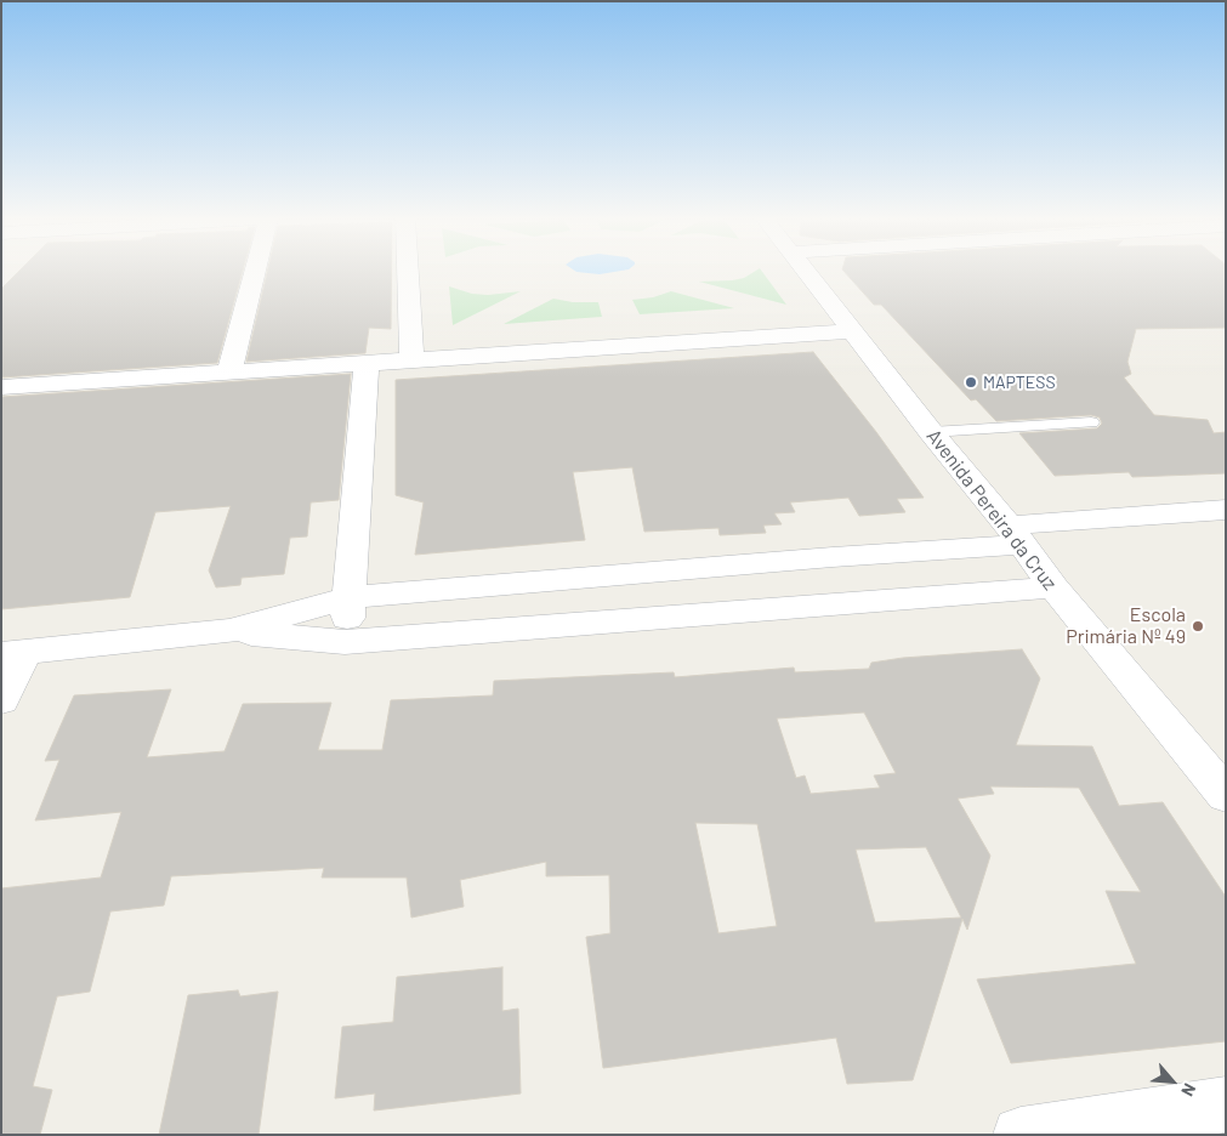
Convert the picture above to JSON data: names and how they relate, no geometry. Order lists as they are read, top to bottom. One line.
{"streets":{"street":["Avenida Pereira da Cruz"]},"places":["MAPTESS","Escola Primária Nº 49"],"north":"bottom right"}
